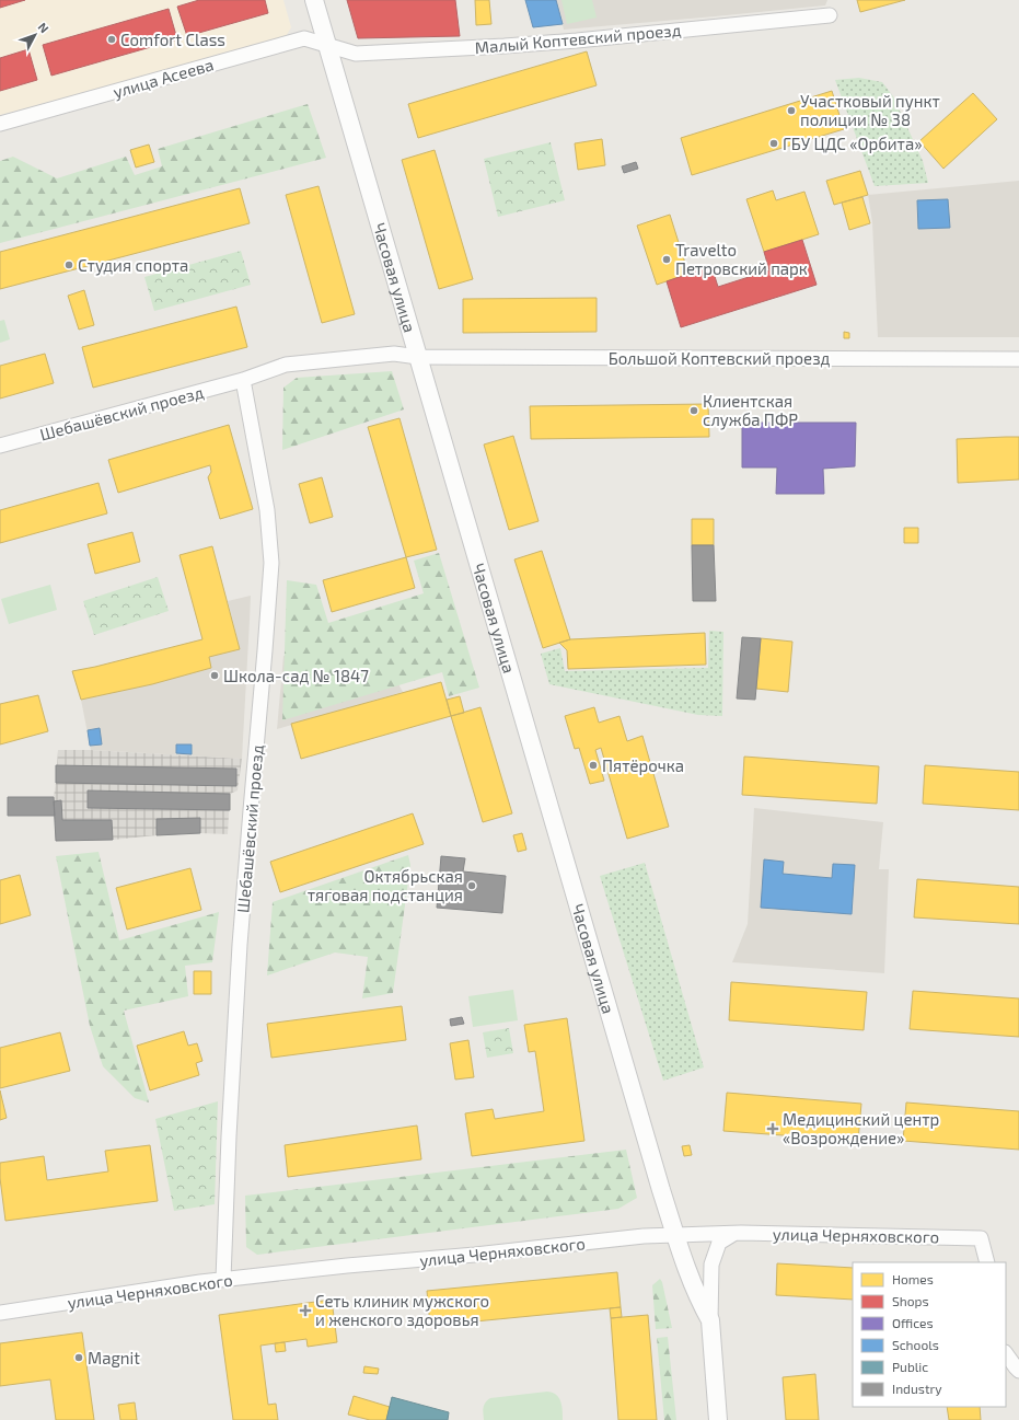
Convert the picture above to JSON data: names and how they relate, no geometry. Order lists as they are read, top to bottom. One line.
{"streets":{"street":["Малый Коптевский проезд","улица Асеева","Часовая улица","Большой Коптевский проезд","Шебашёвский проезд","улица Черняховского"]},"crossings":[["Малый Коптевский проезд","улица Асеева"],["Малый Коптевский проезд","Часовая улица"],["улица Асеева","Часовая улица"],["Часовая улица","Большой Коптевский проезд"],["Часовая улица","Шебашёвский проезд"],["Часовая улица","улица Черняховского"],["Большой Коптевский проезд","Шебашёвский проезд"],["Шебашёвский проезд","улица Черняховского"]],"places":{"other":["Comfort Class","Участковый пункт полиции № 38","ГБУ ЦДС «Орбита»","Travelto Петровский парк","Студия спорта","Клиентская служба ПФР","Школа-сад № 1847","Пятёрочка","Октябрьская тяговая подстанция","Magnit"],"health":["Медицинский центр «Возрождение»","Сеть клиник мужского и женского здоровья"]},"legend":["Homes","Shops","Offices","Schools","Public","Industry"],"north":"top right"}
